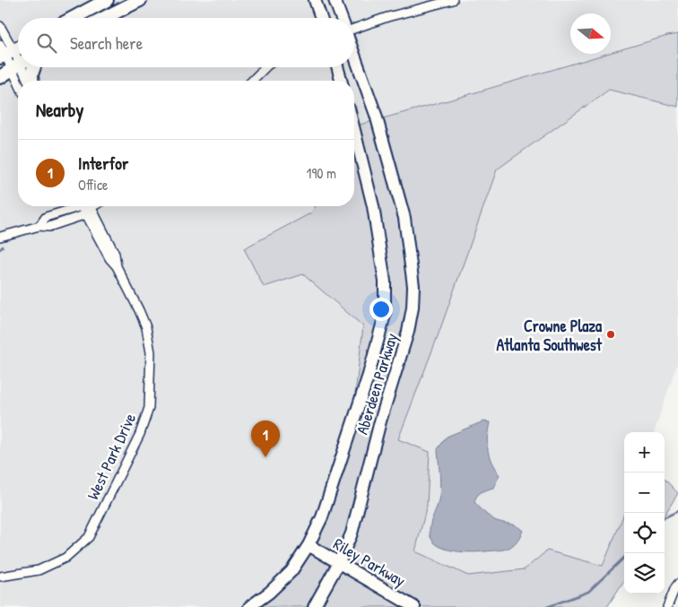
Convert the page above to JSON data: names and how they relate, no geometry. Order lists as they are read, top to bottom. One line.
{"streets":{"street":["Aberdeen Parkway","West Park Drive","Riley Parkway"]},"crossings":[["Aberdeen Parkway","Riley Parkway"]],"places":["Crowne Plaza Atlanta Southwest"],"north":"right","page":{"search":"Search here","heading":"Nearby","list":[{"mark":"1","name":"Interfor","note":"Office","value":"190 m"}],"pins":"1","map_buttons":["+","−"]}}
